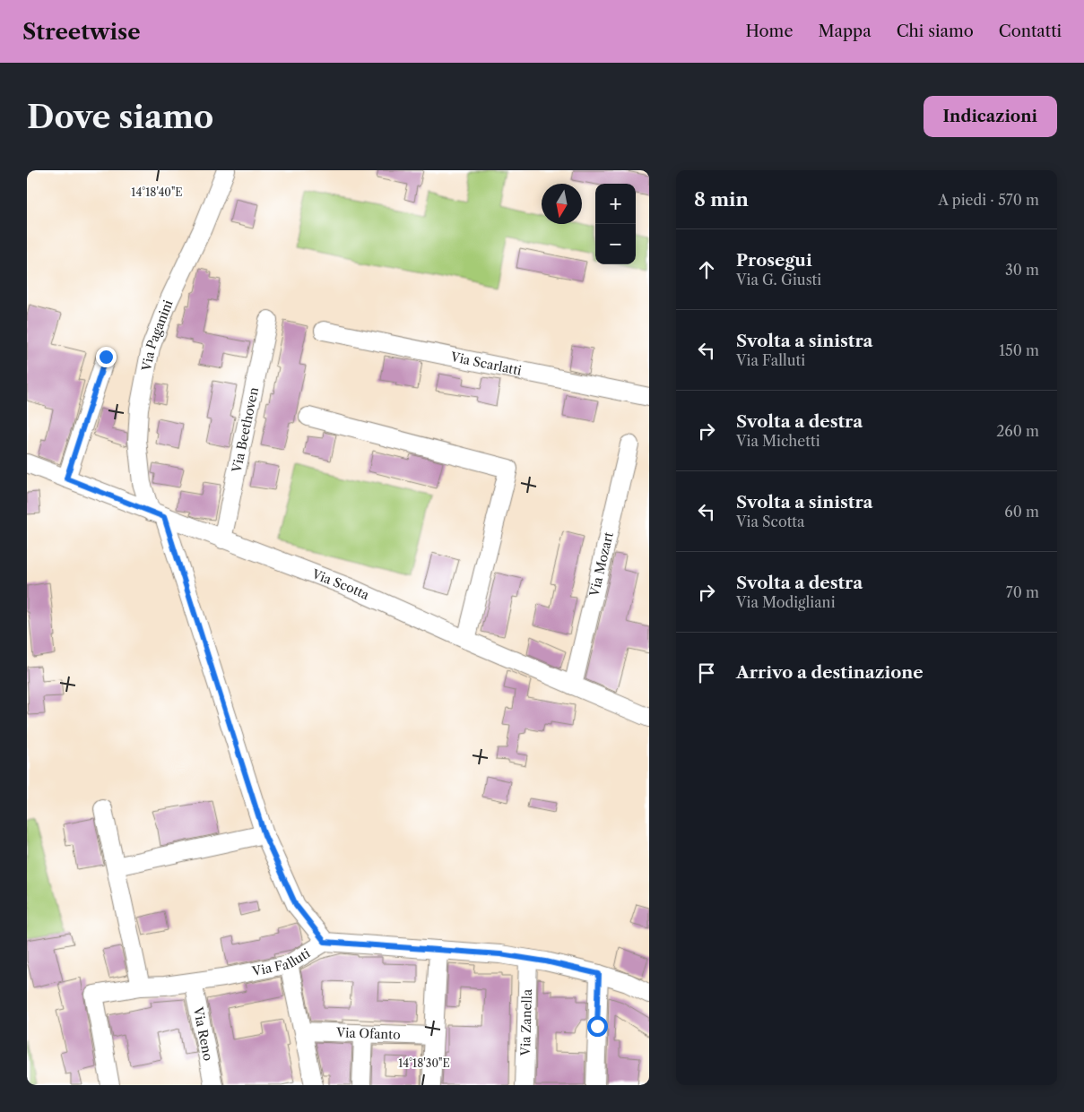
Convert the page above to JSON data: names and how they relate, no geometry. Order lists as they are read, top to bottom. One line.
{"streets":{"street":["Via Paganini","Via Scarlatti","Via Beethoven","Via Mozart","Via Scotta","Via Falluti","Via Zanella","Via Reno","Via Ofanto"]},"crossings":[["Via Paganini","Via Scotta"],["Via Paganini","Via Falluti"],["Via Beethoven","Via Scotta"],["Via Mozart","Via Scotta"],["Via Falluti","Via Zanella"],["Via Falluti","Via Reno"]],"north":"bottom","page":{"header":"Streetwise","nav":["Home","Mappa","Chi siamo","Contatti"],"buttons":"Indicazioni","title":"Dove siamo","heading":["8 min","A piedi · 570 m"],"map_buttons":["+","−"],"list":[["Prosegui","Via G. Giusti","30 m"],["Svolta a sinistra","Via Falluti","150 m"],["Svolta a destra","Via Michetti","260 m"],["Svolta a sinistra","Via Scotta","60 m"],["Svolta a destra","Via Modigliani","70 m"],"Arrivo a destinazione"]},"coordinates":["14°18'40\"E","14°18'30\"E"]}
